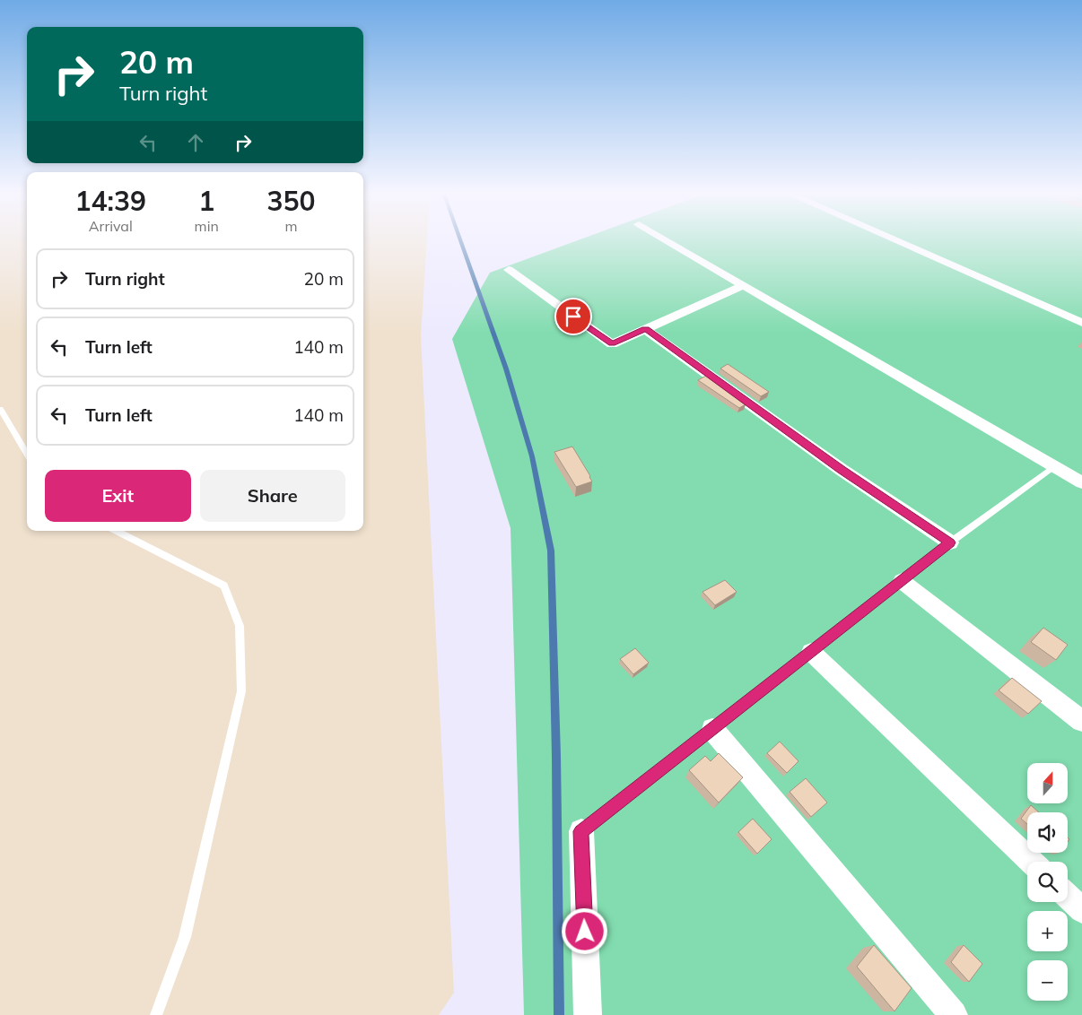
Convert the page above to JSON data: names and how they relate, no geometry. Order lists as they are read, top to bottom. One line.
{"north":"top","page":{"turn":["20 m","Turn right"],"eta":["14:39","Arrival","1","min","350","m"],"list":[{"name":"Turn right","value":"20 m"},{"name":"Turn left","value":"140 m"},{"name":"Turn left","value":"140 m"}],"buttons":["Exit","Share"],"map_buttons":["+","−"]}}
